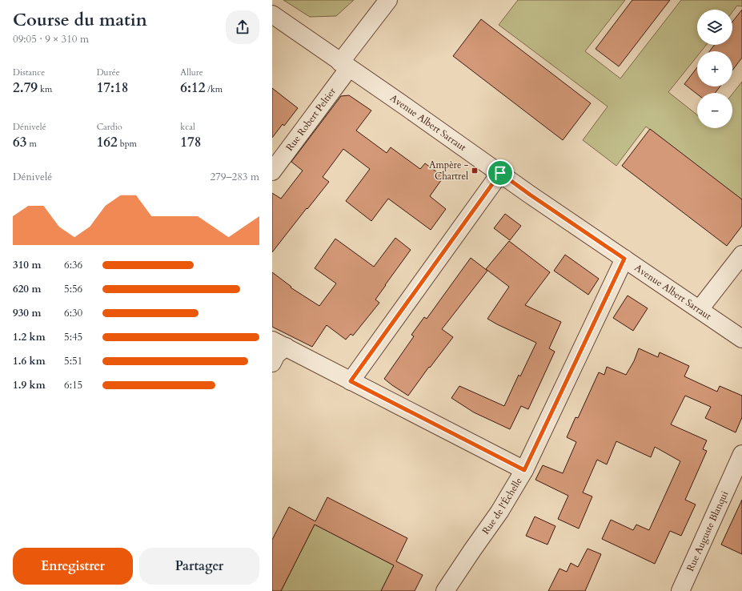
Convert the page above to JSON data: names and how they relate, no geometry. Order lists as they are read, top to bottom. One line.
{"streets":{"street":["Rue Robert Peltier","Avenue Albert Sarraut","Rue de l'Échelle","Rue Auguste Blanqui"]},"crossings":[["Rue Robert Peltier","Avenue Albert Sarraut"],["Avenue Albert Sarraut","Rue de l'Échelle"]],"places":{"transit":["Ampère - Chartrel"]},"page":{"heading":["Course du matin","09:05 · 9 × 310 m"],"map_buttons":["+","−"],"stats":[["Distance","2.79 km"],["Durée","17:18"],["Allure","6:12 /km"],["Dénivelé","63 m"],["Cardio","162 bpm"],["kcal","178"]],"chart":["Dénivelé","279–283 m"],"list":[{"name":"310 m","note":"6:36"},{"name":"620 m","note":"5:56"},{"name":"930 m","note":"6:30"},{"name":"1.2 km","note":"5:45"},{"name":"1.6 km","note":"5:51"},{"name":"1.9 km","note":"6:15"}],"buttons":["Enregistrer","Partager"]}}
